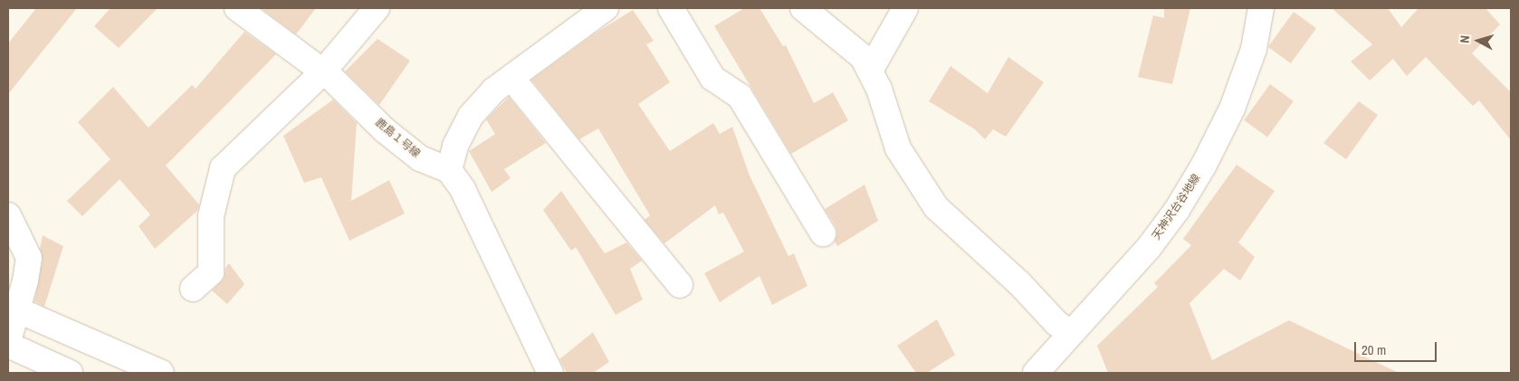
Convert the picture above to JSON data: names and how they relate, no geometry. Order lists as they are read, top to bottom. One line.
{"streets":{"street":["鹿島１号線","天神沢台谷地線"]},"scale_bar":"20 m","north":"left"}
